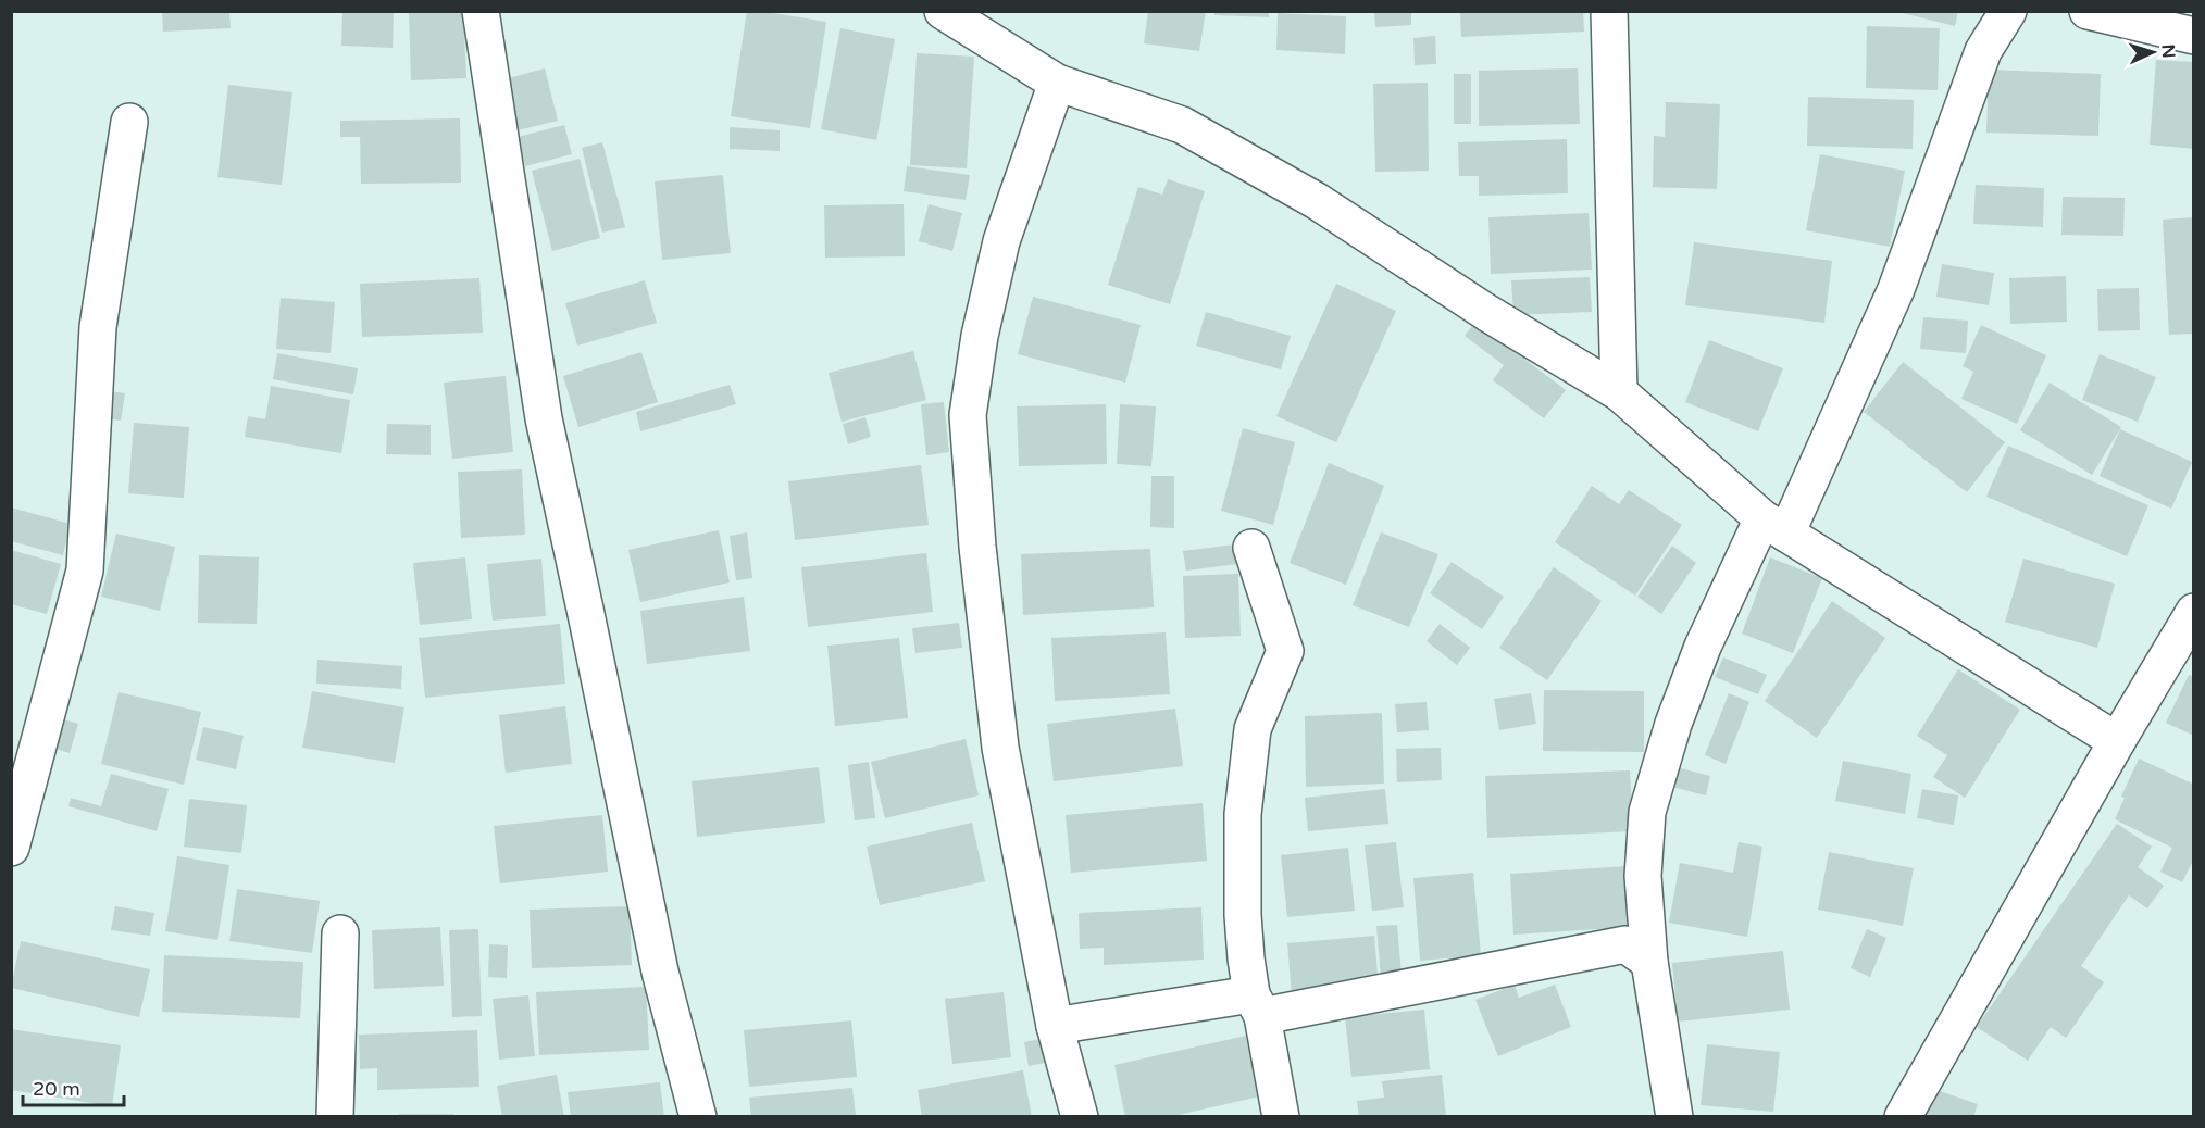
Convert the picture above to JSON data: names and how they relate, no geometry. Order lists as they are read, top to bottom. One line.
{"scale_bar":"20 m","north":"right"}
